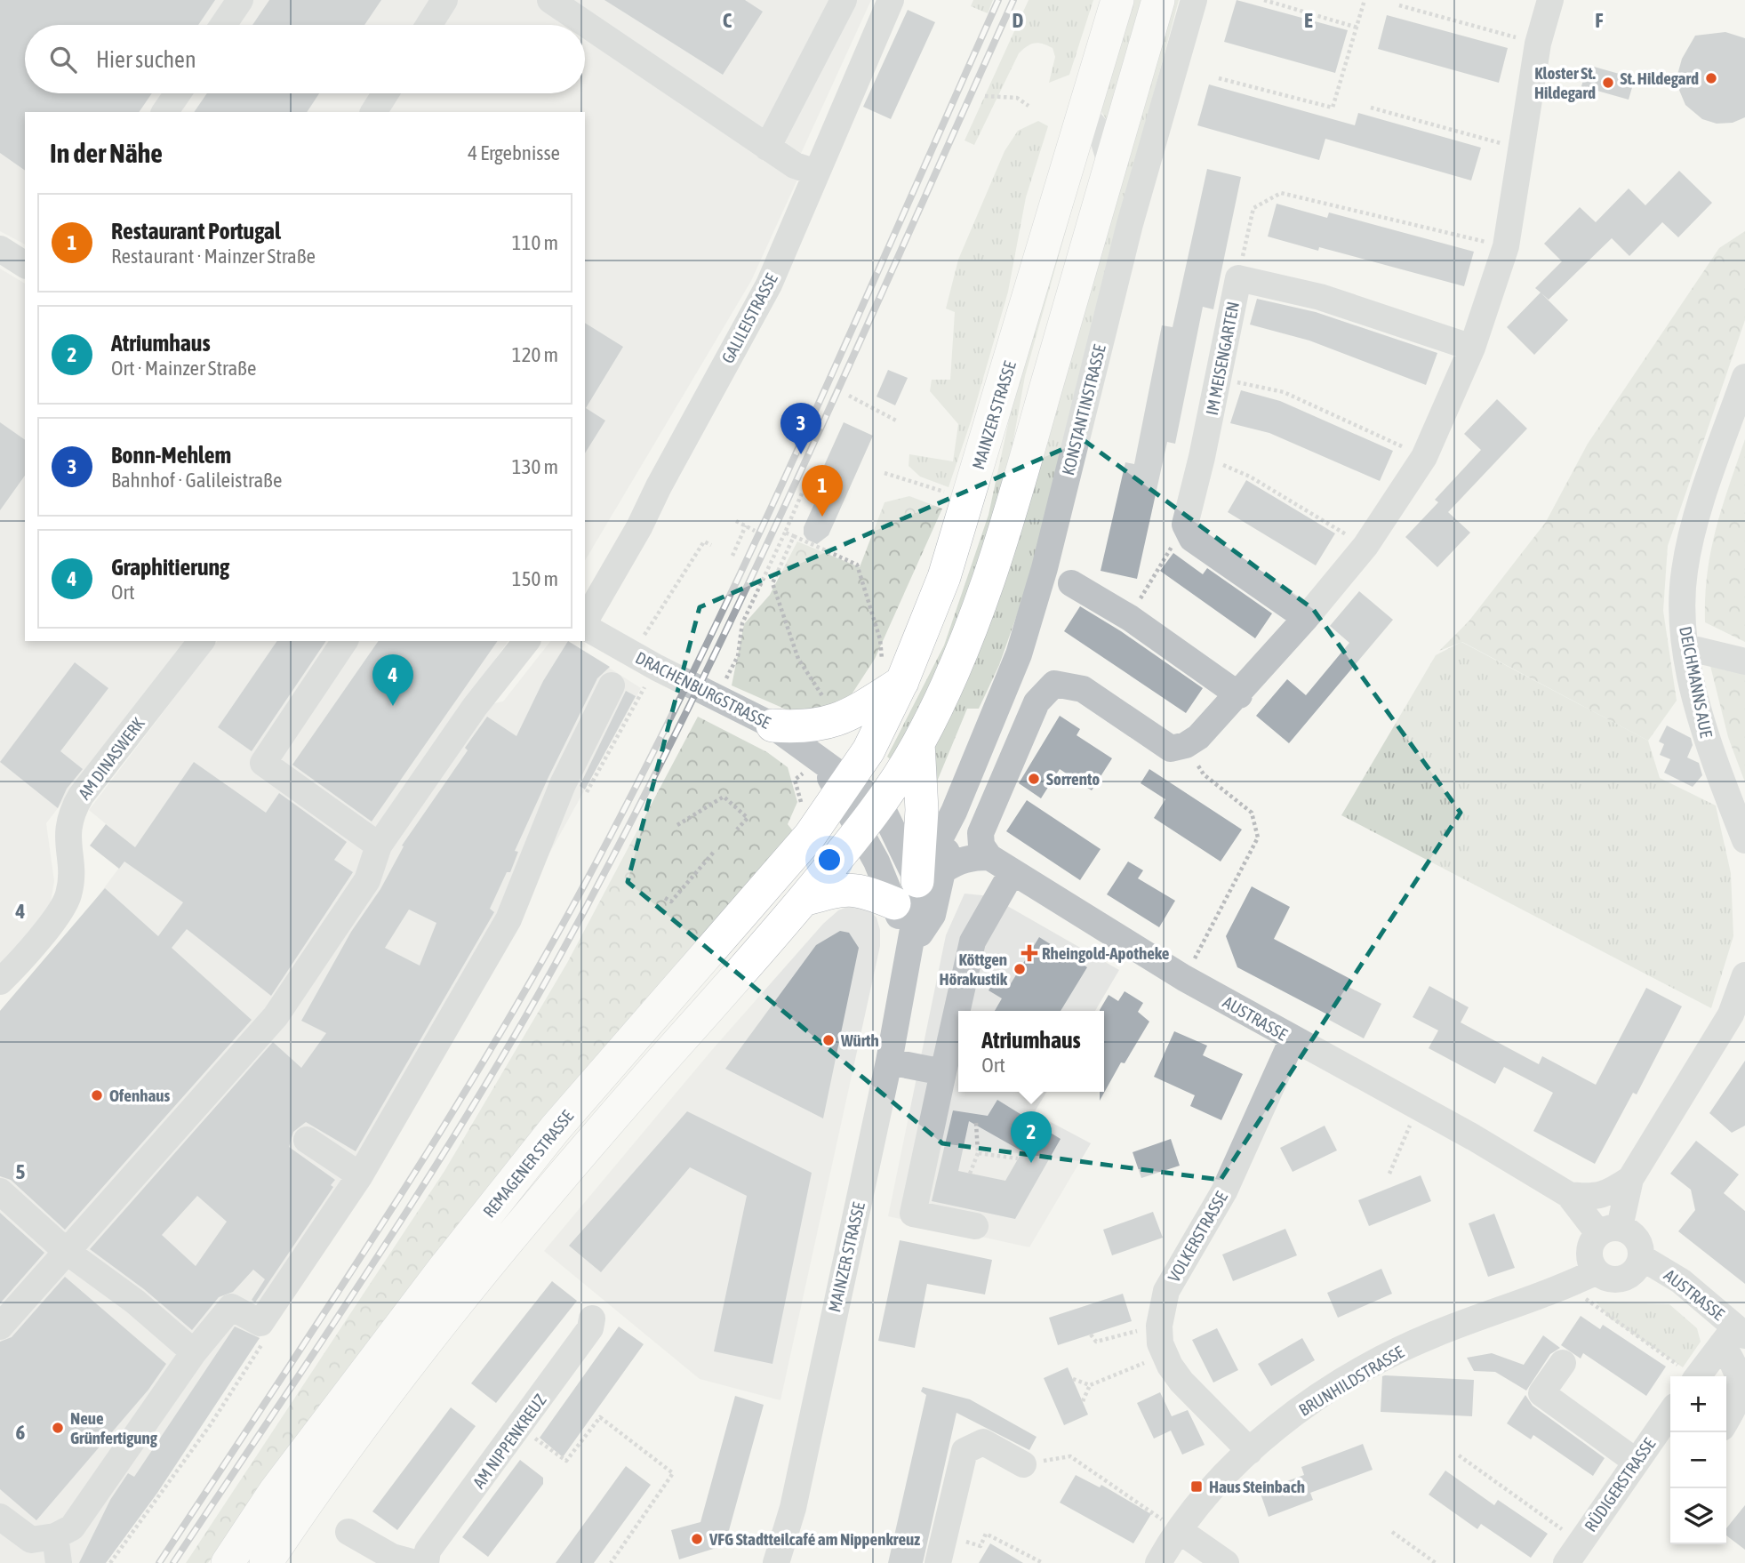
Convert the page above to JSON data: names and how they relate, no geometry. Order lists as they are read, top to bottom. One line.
{"streets":{"main road":["MAINZER STRASSE","REMAGENER STRASSE"],"street":["GALILEISTRASSE","IM MEISENGARTEN","KONSTANTINSTRASSE","DEICHMANNS AUE","DRACHENBURGSTRASSE","AM DINASWERK","AUSTRASSE","VOLKERSTRASSE","BRUNHILDSTRASSE","AM NIPPENKREUZ","RÜDIGERSTRASSE"]},"crossings":[["KONSTANTINSTRASSE","MAINZER STRASSE"],["MAINZER STRASSE","DRACHENBURGSTRASSE"],["MAINZER STRASSE","REMAGENER STRASSE"],["DRACHENBURGSTRASSE","REMAGENER STRASSE"],["AUSTRASSE","VOLKERSTRASSE"],["VOLKERSTRASSE","BRUNHILDSTRASSE"]],"places":{"other":["St. Hildegard","Kloster St. Hildegard","Sorrento","Köttgen Hörakustik","Würth","Ofenhaus","Neue Grünfertigung","VFG Stadtteilcafé am Nippenkreuz"],"health":["Rheingold-Apotheke"],"transit":["Haus Steinbach"]},"page":{"search":"Hier suchen","heading":["In der Nähe","4 Ergebnisse"],"list":[{"mark":"1","name":"Restaurant Portugal","note":"Restaurant · Mainzer Straße","value":"110 m"},{"mark":"2","name":"Atriumhaus","note":"Ort · Mainzer Straße","value":"120 m"},{"mark":"3","name":"Bonn-Mehlem","note":"Bahnhof · Galileistraße","value":"130 m"},{"mark":"4","name":"Graphitierung","note":"Ort","value":"150 m"}],"pins":["3","1","4","2"],"popup":["Atriumhaus","Ort"],"map_buttons":["+","−"]},"grid":{"columns":["C","D","E","F"],"rows":["4","5","6"]}}
